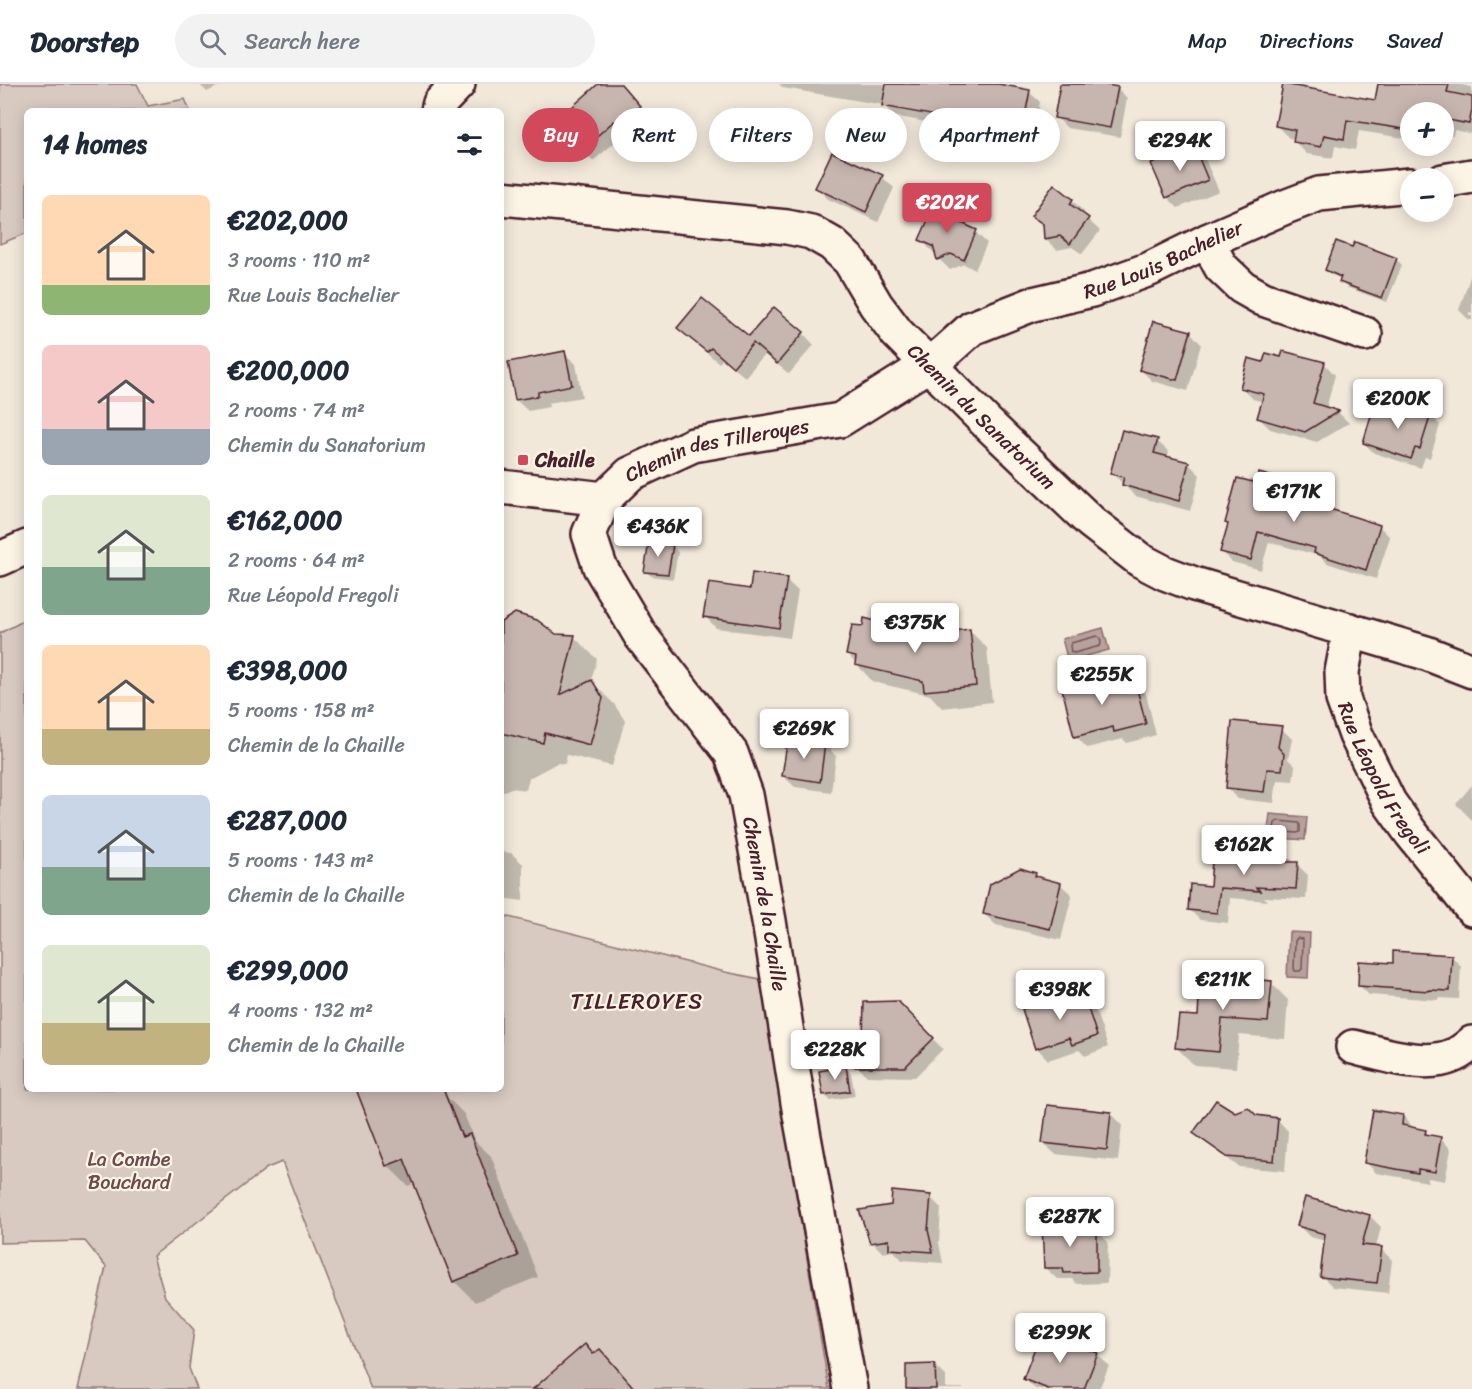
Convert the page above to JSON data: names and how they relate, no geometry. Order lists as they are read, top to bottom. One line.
{"streets":{"street":["Rue Louis Bachelier","Chemin du Sanatorium","Chemin des Tilleroyes","Rue Léopold Fregoli","Chemin de la Chaille"]},"crossings":[["Rue Louis Bachelier","Chemin du Sanatorium"],["Rue Louis Bachelier","Chemin des Tilleroyes"],["Chemin du Sanatorium","Chemin des Tilleroyes"],["Chemin du Sanatorium","Rue Léopold Fregoli"],["Chemin des Tilleroyes","Chemin de la Chaille"]],"districts":["TILLEROYES"],"parks":["La Combe Bouchard"],"places":{"transit":["Chaille"]},"page":{"header":"Doorstep","search":"Search here","nav":["Map","Directions","Saved"],"map_buttons":["+","−"],"chip":["Buy","Rent","Filters","New","Apartment"],"heading":"14 homes","price":["€294K","€202K","€200K","€171K","€436K","€375K","€255K","€269K","€162K","€211K","€398K","€228K","€287K","€299K"],"list":[{"name":"€202,000","note":"3 rooms · 110 m² · Rue Louis Bachelier"},{"name":"€200,000","note":"2 rooms · 74 m² · Chemin du Sanatorium"},{"name":"€162,000","note":"2 rooms · 64 m² · Rue Léopold Fregoli"},{"name":"€398,000","note":"5 rooms · 158 m² · Chemin de la Chaille"},{"name":"€287,000","note":"5 rooms · 143 m² · Chemin de la Chaille"},{"name":"€299,000","note":"4 rooms · 132 m² · Chemin de la Chaille"}]}}
